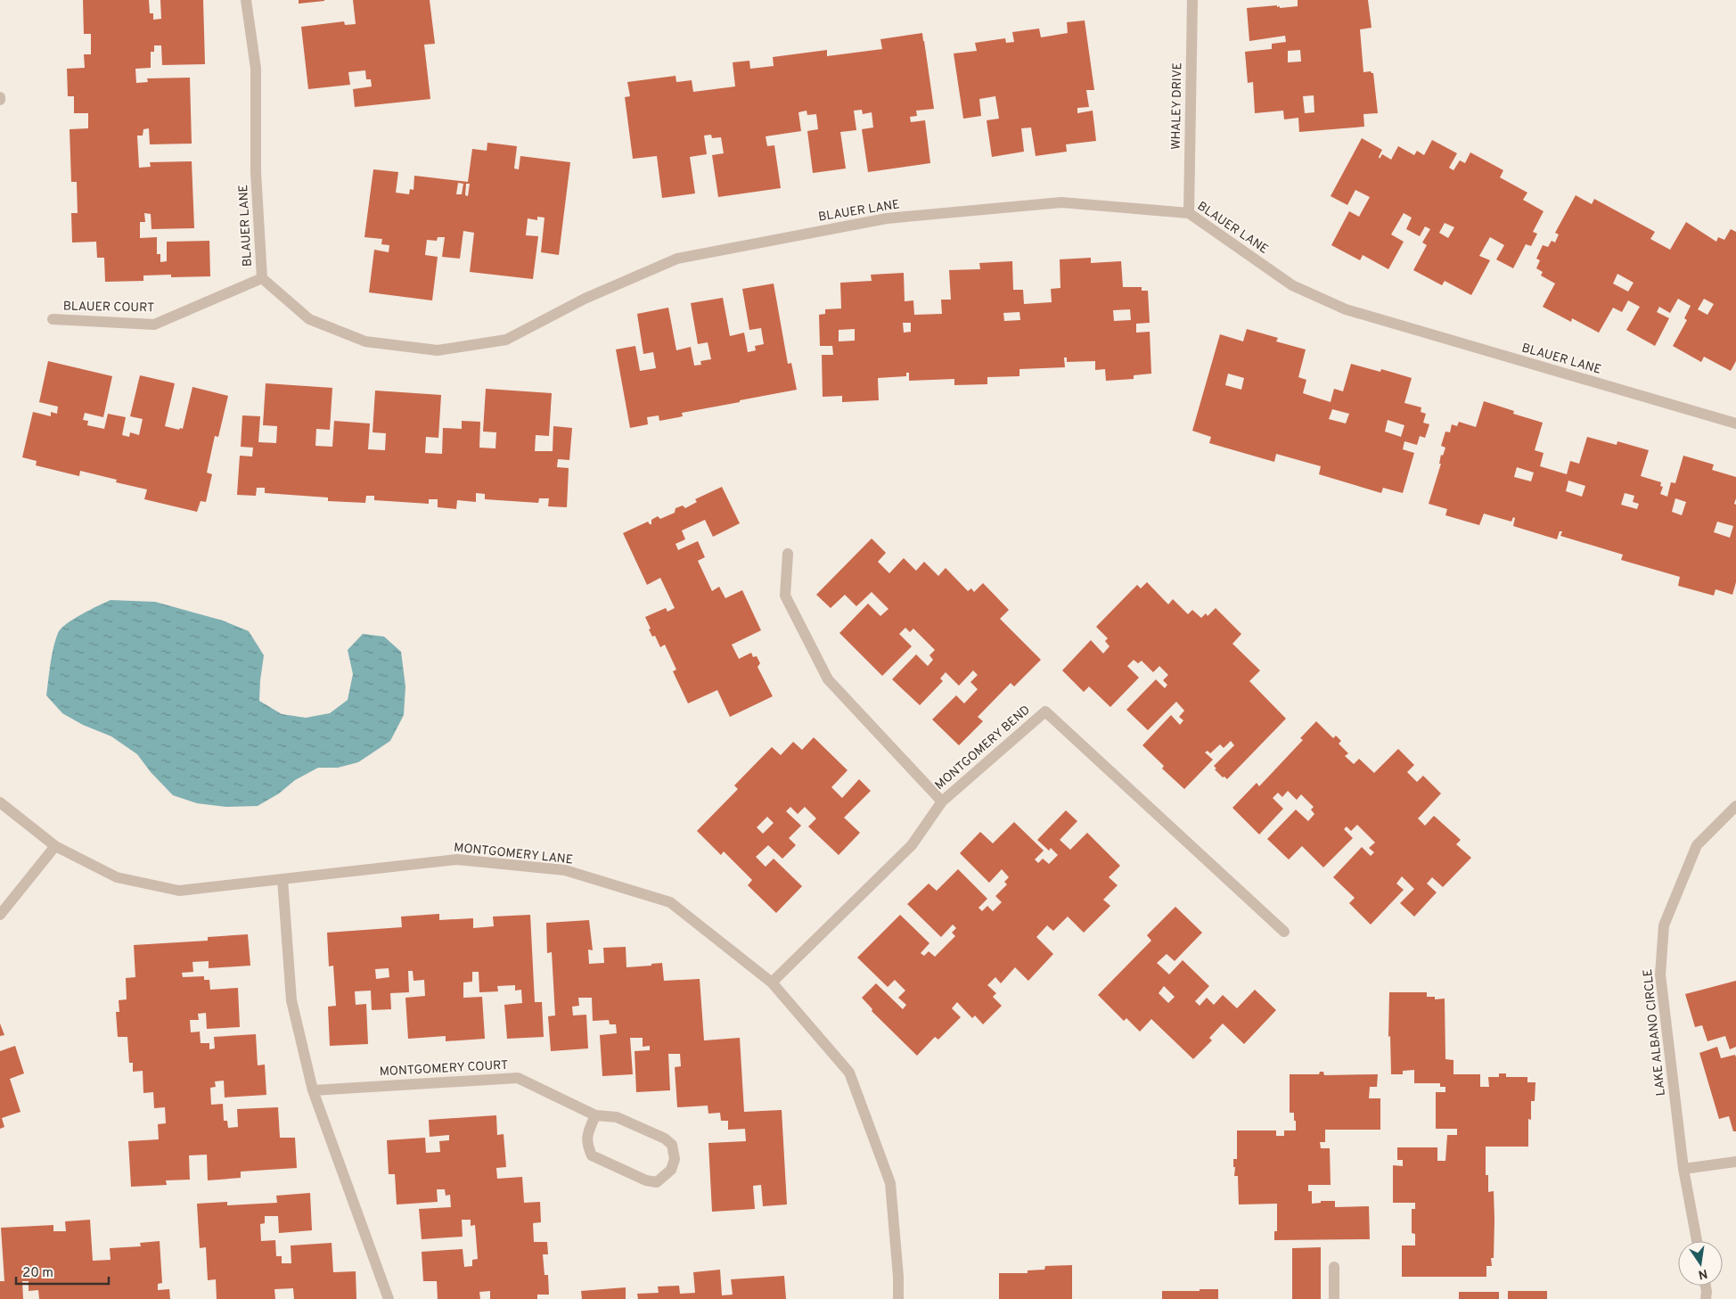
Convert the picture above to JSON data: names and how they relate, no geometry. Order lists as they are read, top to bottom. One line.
{"streets":{"street":["WHALEY DRIVE","BLAUER LANE","BLAUER COURT","MONTGOMERY BEND","MONTGOMERY LANE","LAKE ALBANO CIRCLE","MONTGOMERY COURT"]},"crossings":[["WHALEY DRIVE","BLAUER LANE"],["BLAUER LANE","BLAUER COURT"],["MONTGOMERY BEND","MONTGOMERY LANE"]],"scale_bar":"20 m","north":"bottom"}
